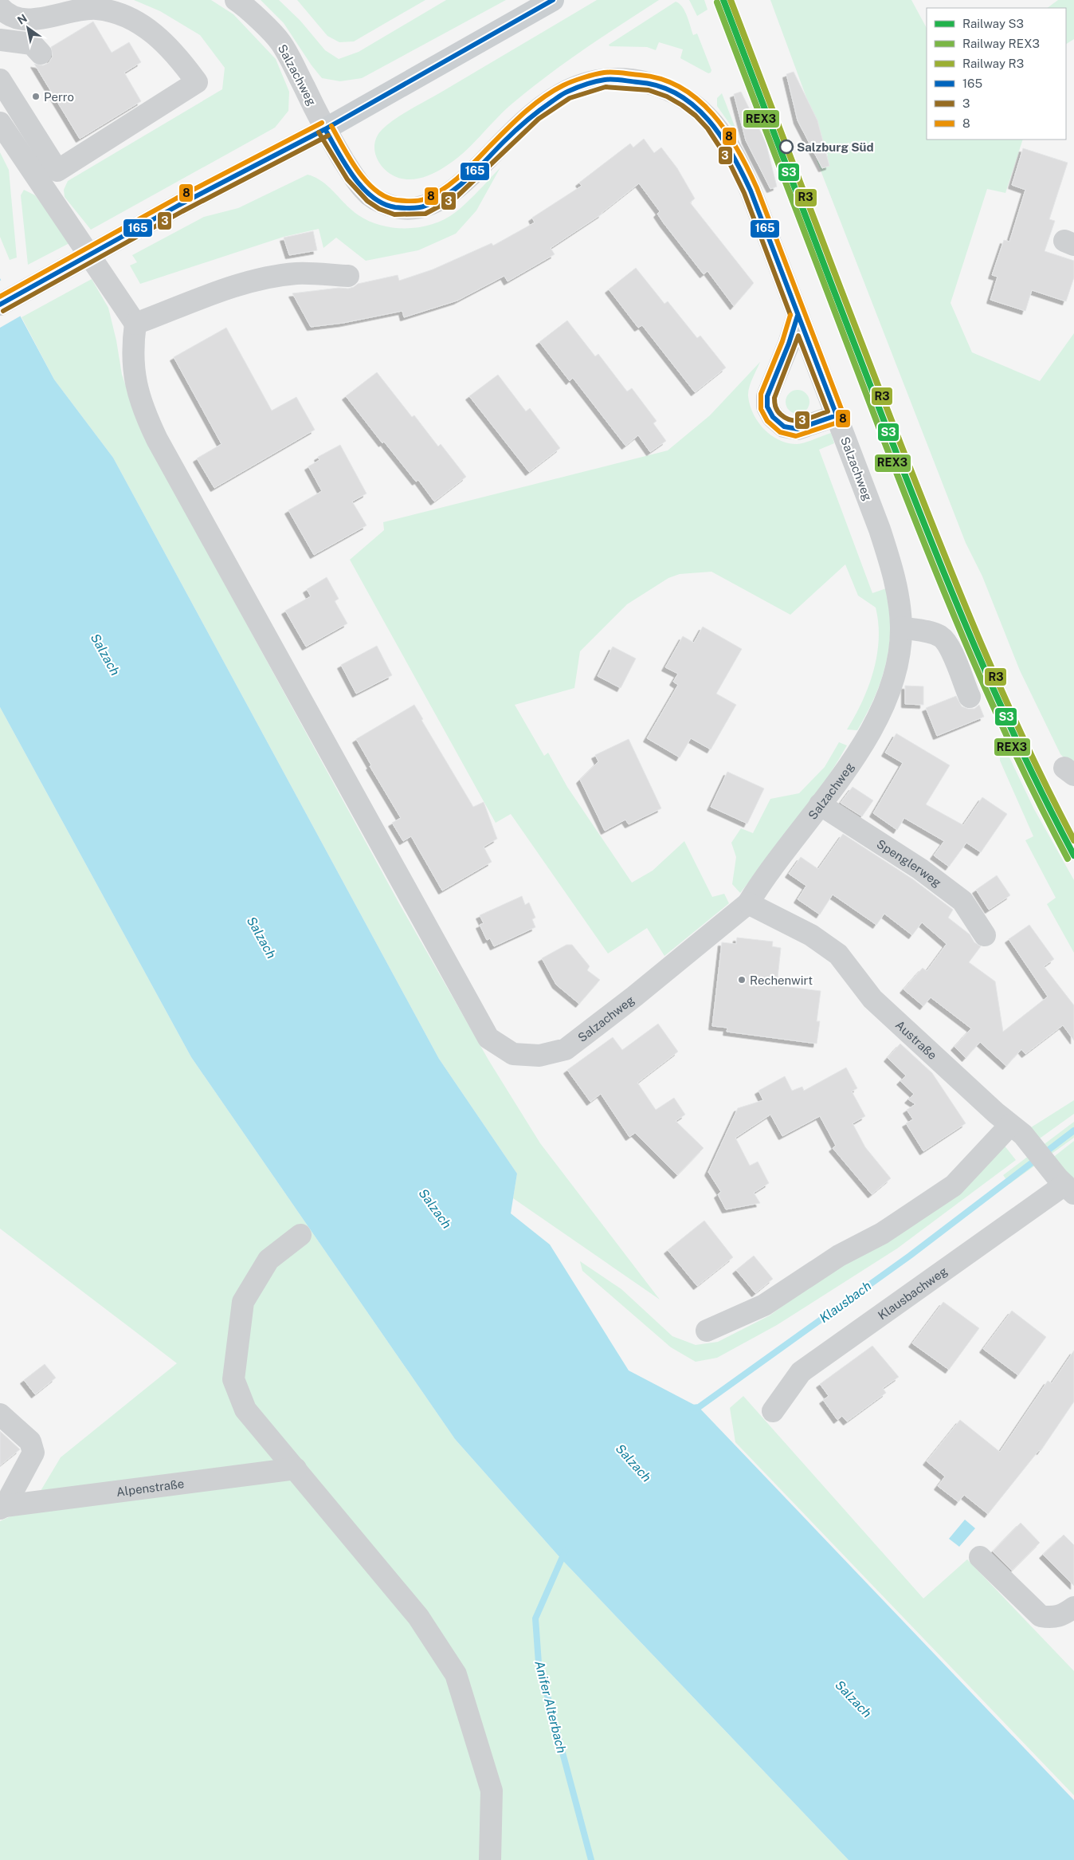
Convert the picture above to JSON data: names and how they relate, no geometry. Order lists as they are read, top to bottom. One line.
{"streets":{"street":["Salzachweg","Spenglerweg","Austraße","Klausbachweg","Alpenstraße"]},"crossings":[["Salzachweg","Spenglerweg"],["Salzachweg","Austraße"],["Austraße","Klausbachweg"]],"water":["Salzach","Klausbach","Anifer Alterbach"],"places":["Perro","Salzburg Süd","Rechenwirt"],"lines":["rail line S3","rail line R3","transit line 165","rail line REX3","transit line 8","transit line 3"],"legend":["Railway S3","Railway REX3","Railway R3","165","3","8"],"north":"top left"}
